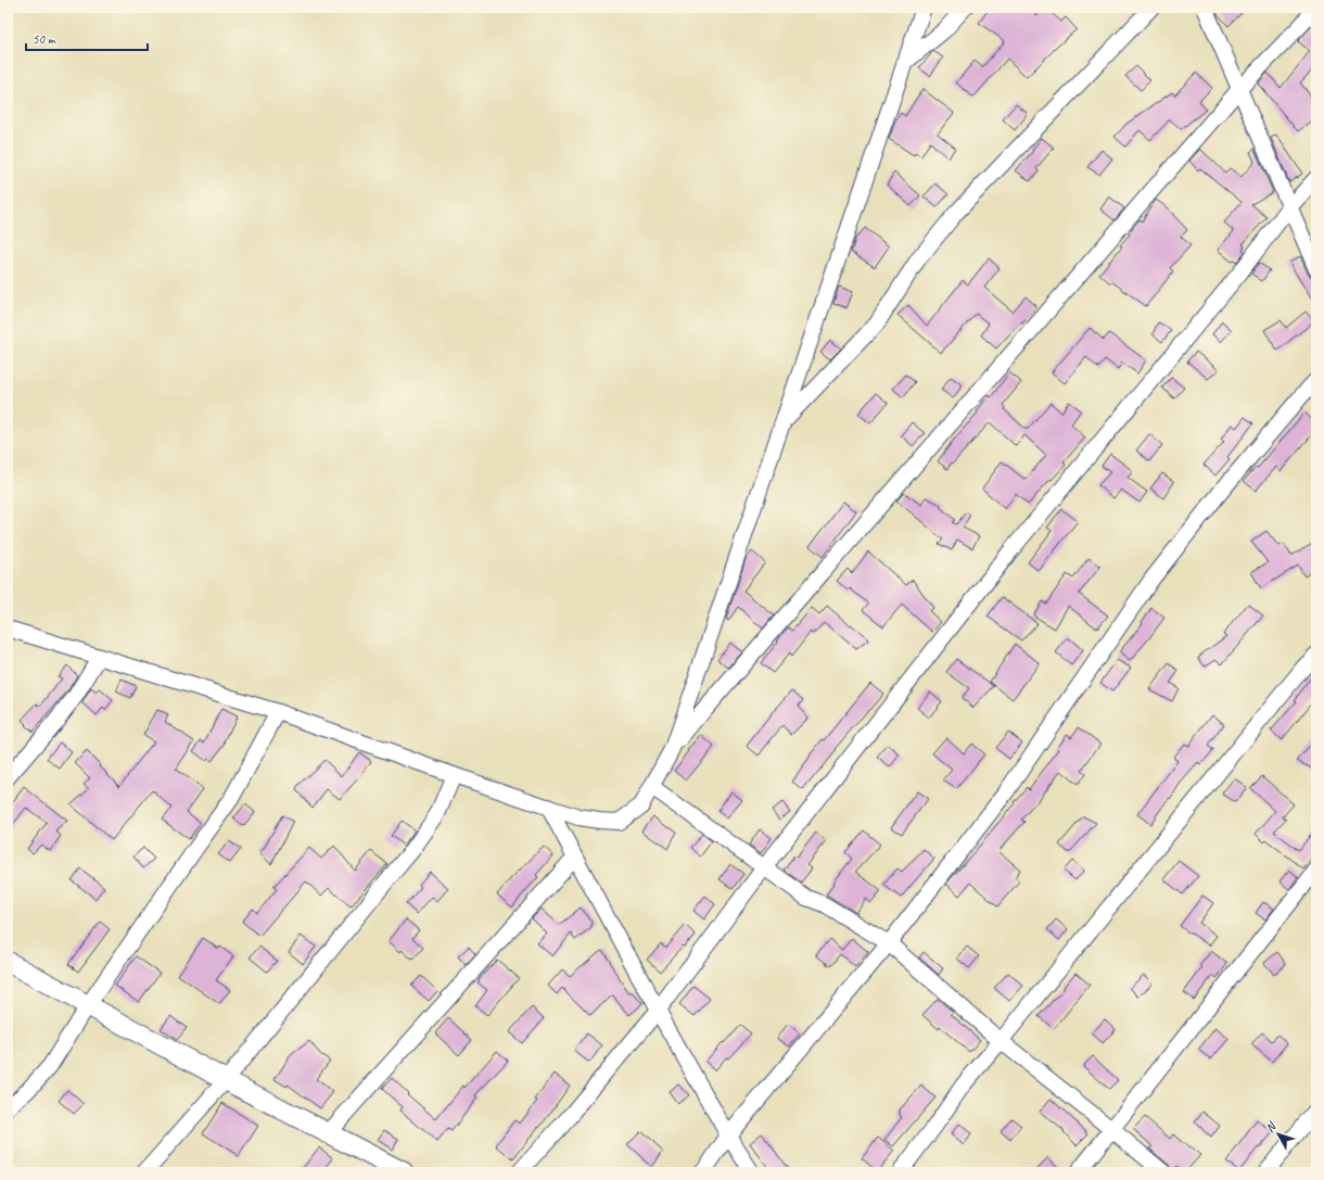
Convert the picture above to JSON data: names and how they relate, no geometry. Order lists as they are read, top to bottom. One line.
{"scale_bar":"50 m","north":"top left"}
